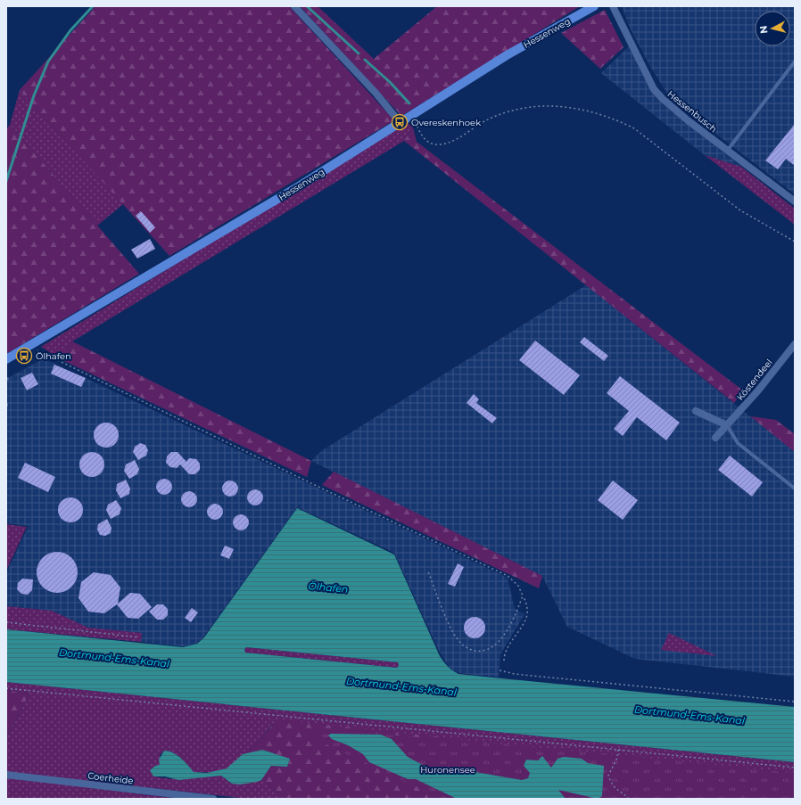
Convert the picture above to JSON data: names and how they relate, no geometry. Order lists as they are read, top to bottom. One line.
{"streets":{"street":["Hessenweg","Hessenbusch","Köstendeel","Coerheide"]},"water":["Ölhafen","Dortmund-Ems-Kanal"],"parks":["Huronensee"],"places":{"bus stop":["Overeskenhoek","Ölhafen"]},"north":"left"}
